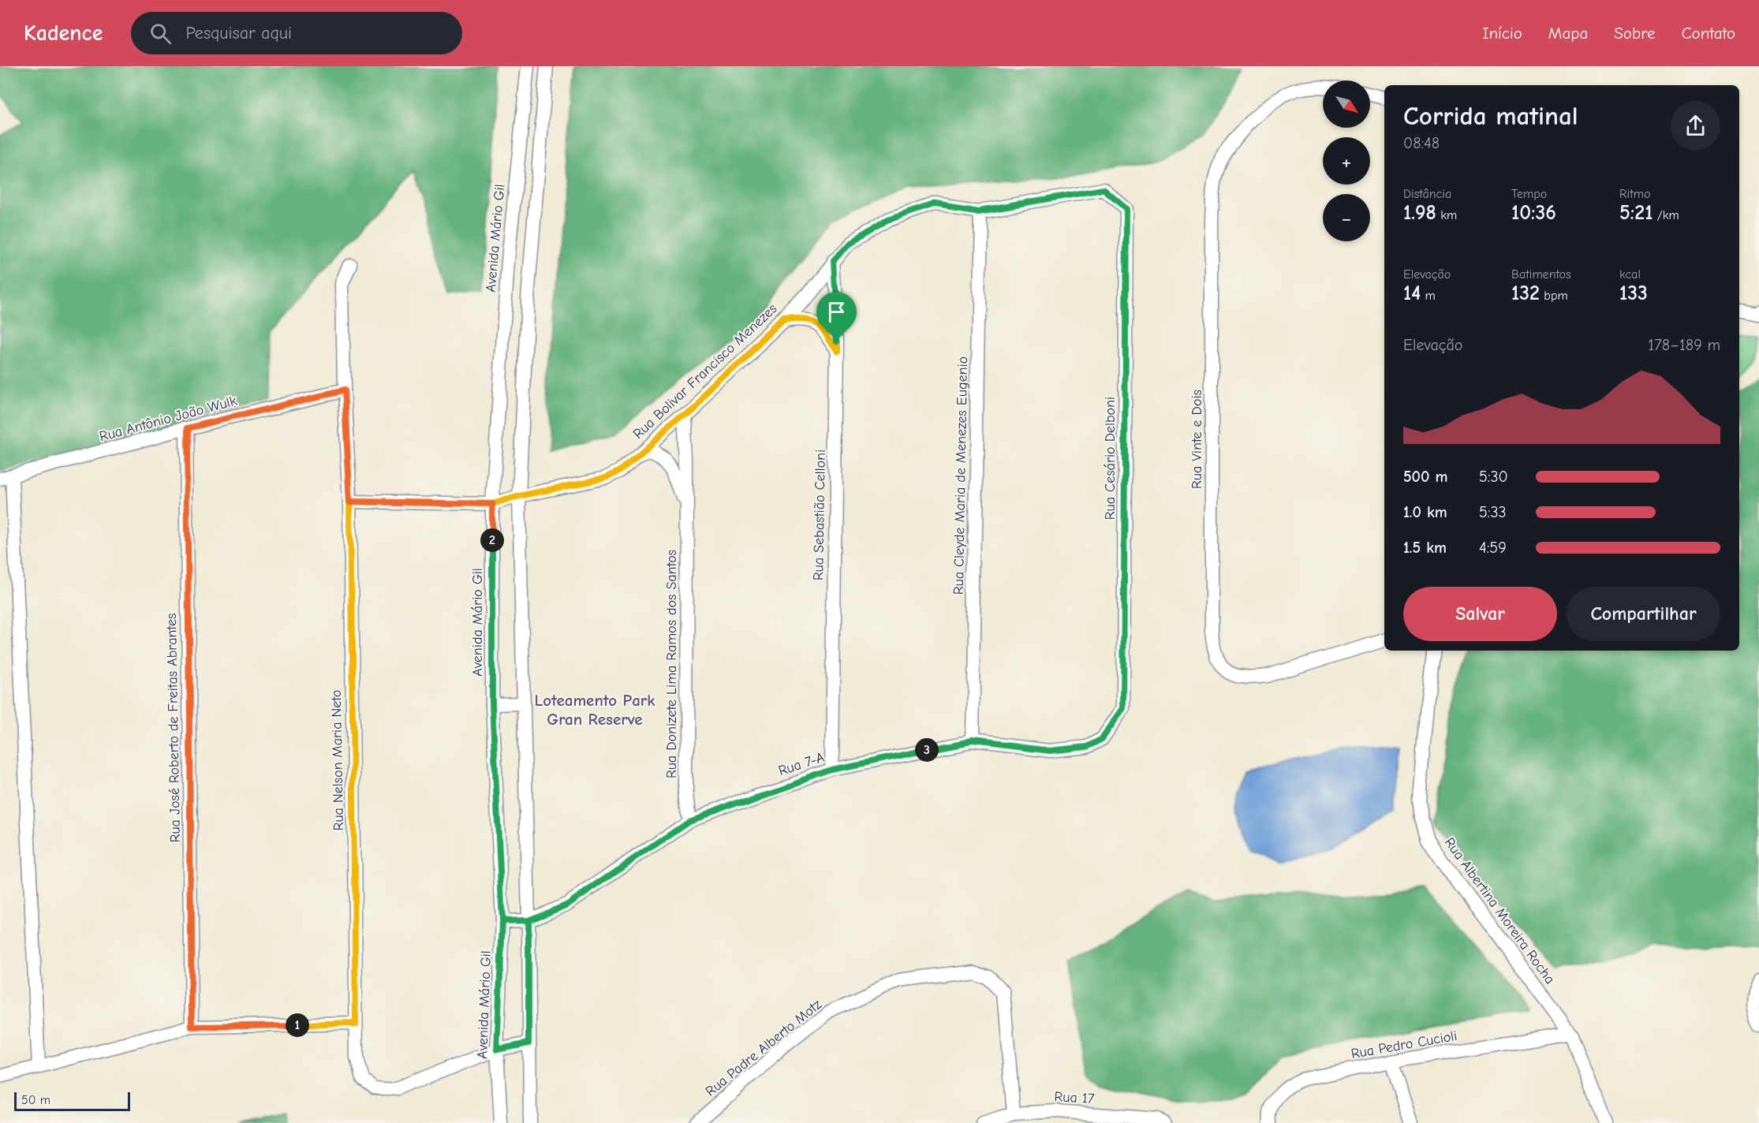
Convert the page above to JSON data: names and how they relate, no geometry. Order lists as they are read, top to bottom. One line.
{"streets":{"street":["Avenida Mário Gil","Rua Bolivar Francisco Menezes","Rua Antônio João Wulk","Rua Vinte e Dois","Rua Cesário Delboni","Rua Cleyde Maria de Menezes Eugenio","Rua Sebastião Celloni","Rua Donizete Lima Ramos dos Santos","Rua José Roberto de Freitas Abrantes","Rua Nelson Maria Neto","Rua 7-A","Rua Albertina Moreira Rocha","Rua Pedro Cucioli","Rua Padre Alberto Motz","Rua 17"]},"crossings":[["Avenida Mário Gil","Rua Bolivar Francisco Menezes"],["Avenida Mário Gil","Rua Nelson Maria Neto"],["Avenida Mário Gil","Rua 7-A"],["Rua Bolivar Francisco Menezes","Rua Cesário Delboni"],["Rua Bolivar Francisco Menezes","Rua Cleyde Maria de Menezes Eugenio"],["Rua Bolivar Francisco Menezes","Rua Sebastião Celloni"],["Rua Bolivar Francisco Menezes","Rua Donizete Lima Ramos dos Santos"],["Rua Bolivar Francisco Menezes","Rua Nelson Maria Neto"],["Rua Antônio João Wulk","Rua José Roberto de Freitas Abrantes"],["Rua Antônio João Wulk","Rua Nelson Maria Neto"],["Rua Cesário Delboni","Rua 7-A"],["Rua Cleyde Maria de Menezes Eugenio","Rua 7-A"],["Rua Sebastião Celloni","Rua 7-A"],["Rua Donizete Lima Ramos dos Santos","Rua 7-A"],["Rua Albertina Moreira Rocha","Rua Pedro Cucioli"],["Rua Padre Alberto Motz","Rua 17"]],"districts":["Loteamento Park Gran Reserve"],"scale_bar":"50 m","north":"bottom right","page":{"header":"Kadence","search":"Pesquisar aqui","nav":["Início","Mapa","Sobre","Contato"],"map_buttons":["+","−"],"heading":["Corrida matinal","08:48"],"stats":[["Distância","1.98 km"],["Tempo","10:36"],["Ritmo","5:21 /km"],["Elevação","14 m"],["Batimentos","132 bpm"],["kcal","133"]],"chart":["Elevação","178–189 m"],"list":[{"name":"500 m","note":"5:30"},{"name":"1.0 km","note":"5:33"},{"name":"1.5 km","note":"4:59"}],"pins":["2","3","1"],"buttons":["Salvar","Compartilhar"],"scale":"50 m"}}
